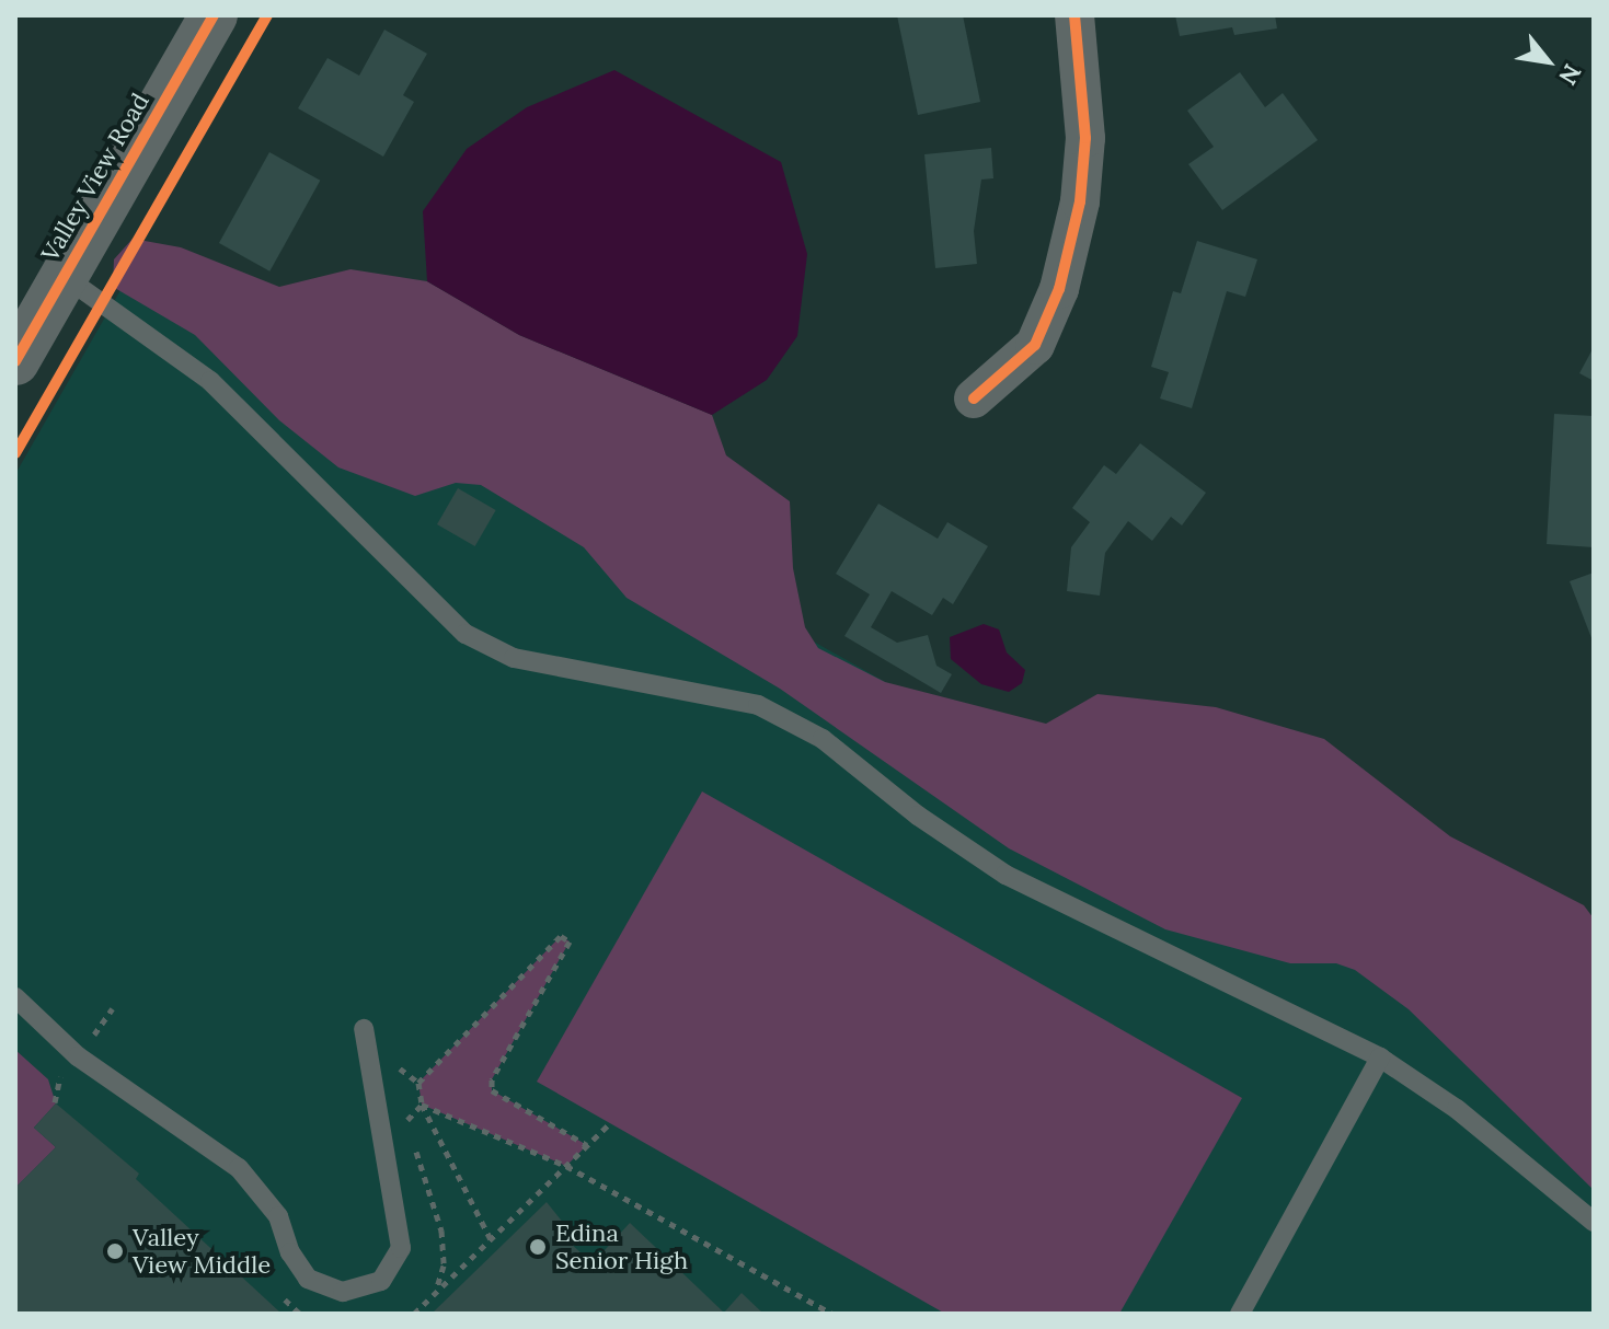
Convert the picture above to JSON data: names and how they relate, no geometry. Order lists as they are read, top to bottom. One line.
{"streets":{"street":["Valley View Road"]},"places":["Edina Senior High","Valley View Middle"],"north":"bottom right"}
